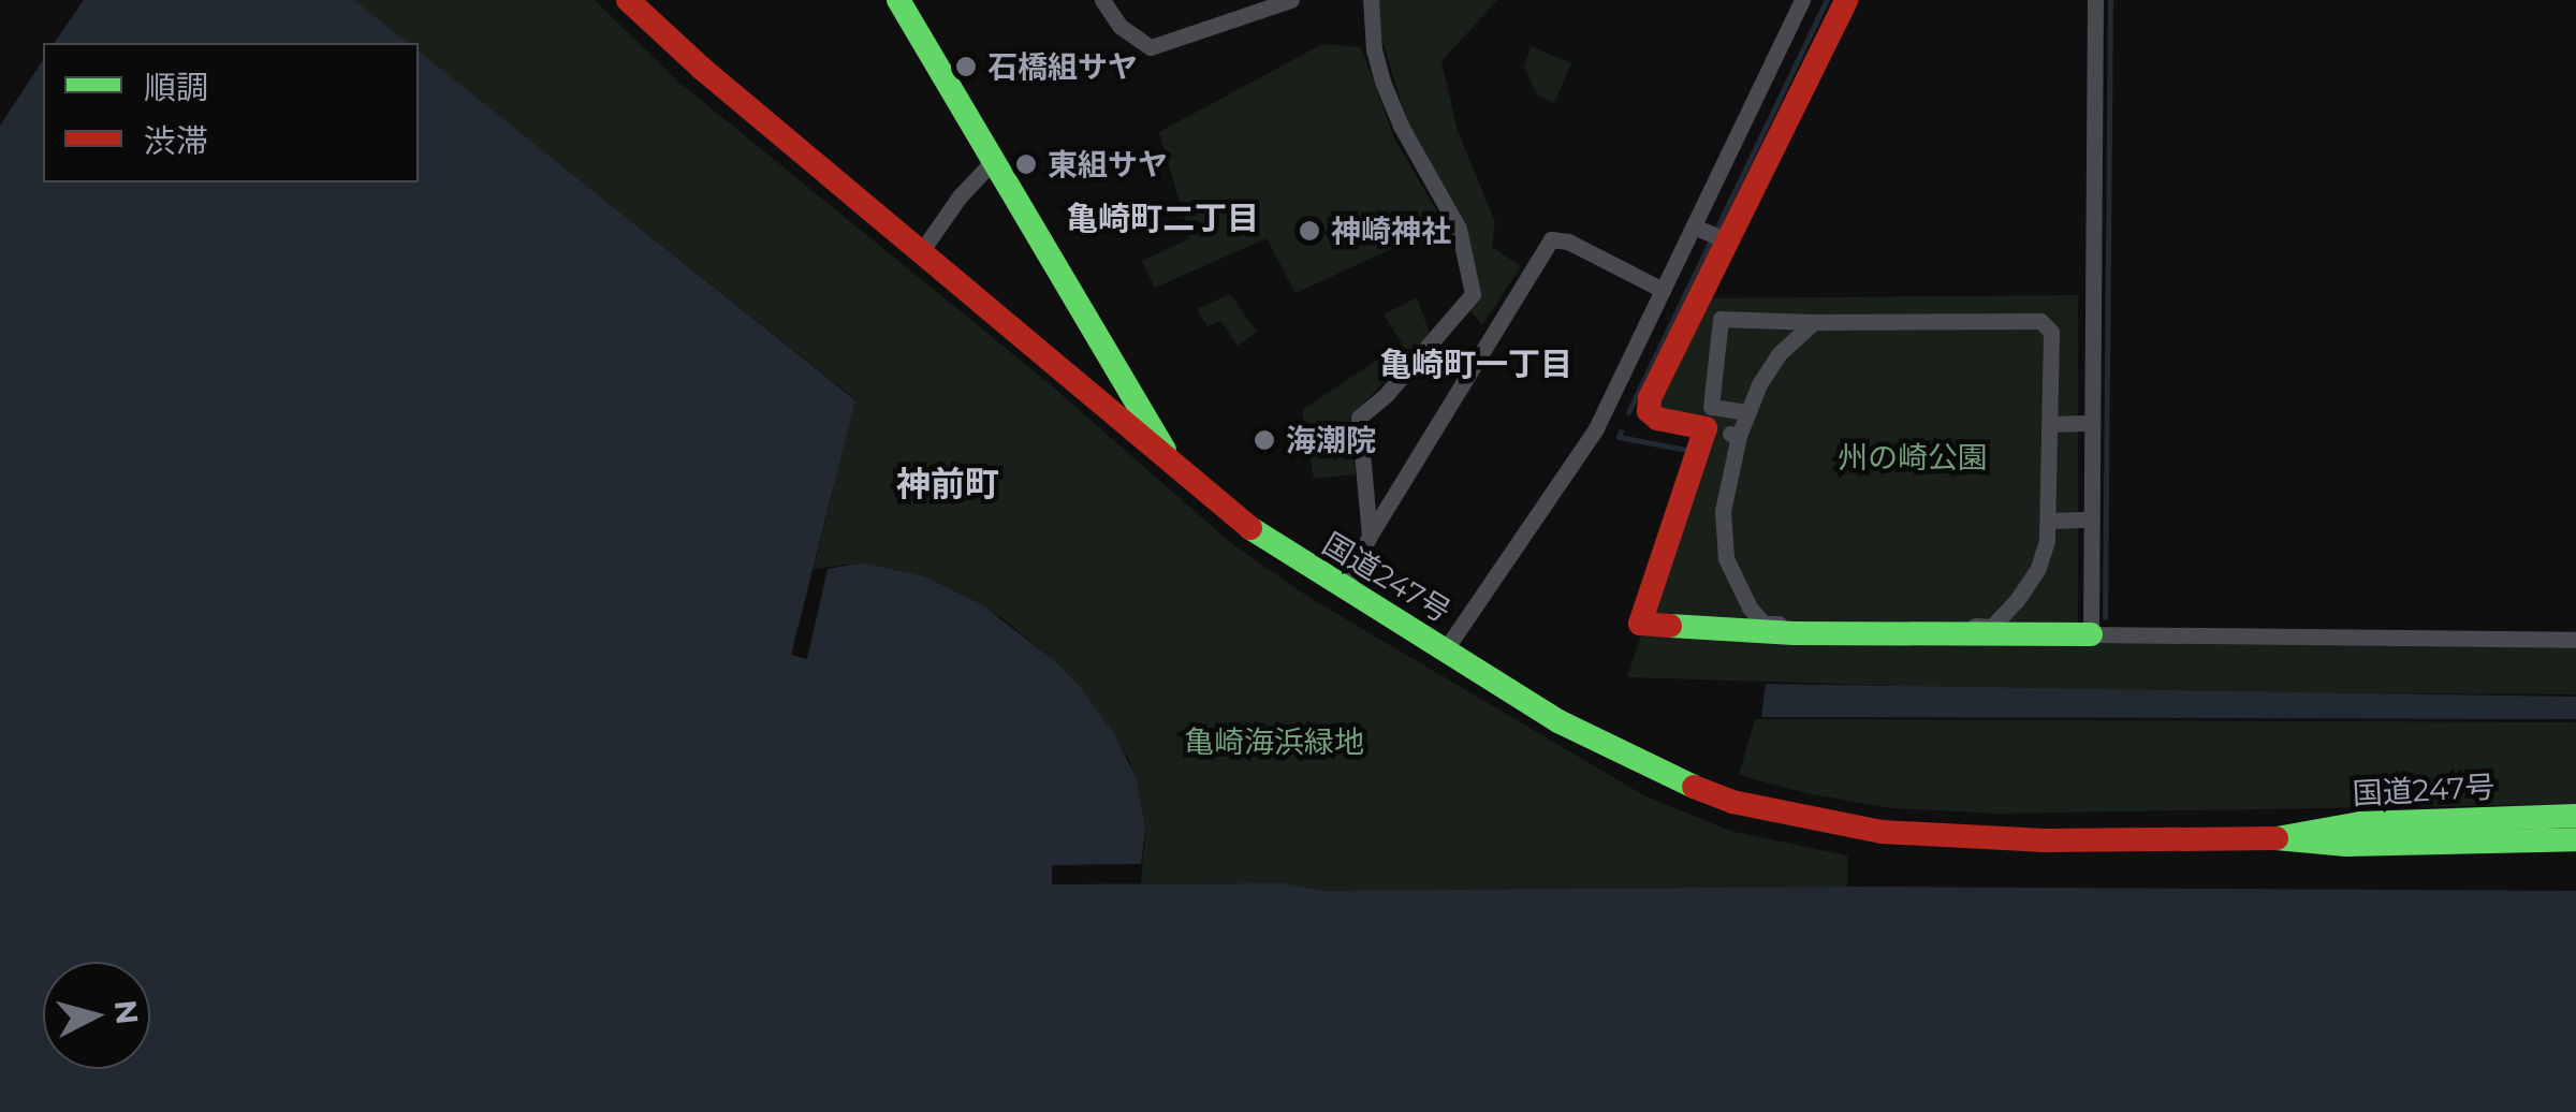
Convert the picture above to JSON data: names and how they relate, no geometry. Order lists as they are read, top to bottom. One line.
{"streets":{"main road":["国道247号"]},"districts":["亀崎町二丁目","亀崎町一丁目","神前町"],"parks":["州の崎公園","亀崎海浜緑地"],"places":["石橋組サヤ","東組サヤ","神崎神社","海潮院"],"legend":["順調","渋滞"],"north":"right"}
